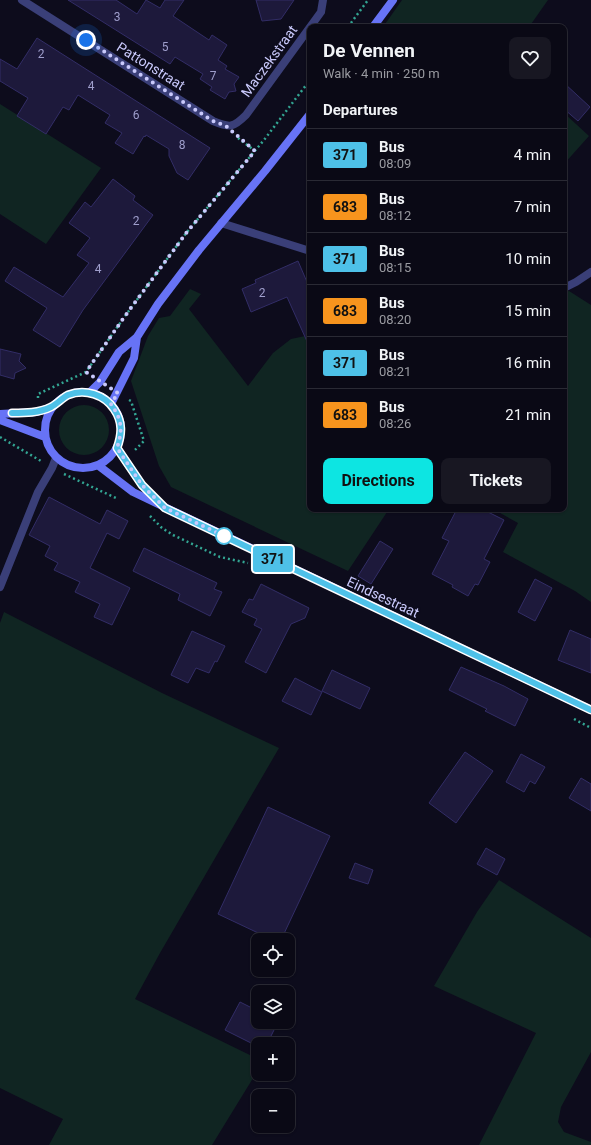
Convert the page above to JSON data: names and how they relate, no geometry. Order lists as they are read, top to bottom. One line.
{"streets":{"street":["Maczekstraat","Pattonstraat","Eindsestraat"]},"crossings":[["Maczekstraat","Pattonstraat"]],"lines":["bus line 371"],"house_numbers":["3","5","2","7","4","6","8","2","4","2"],"page":{"on_map":"371","heading":[["De Vennen","Walk · 4 min · 250 m"],"Departures"],"list":[{"mark":"371","name":"Bus","note":"08:09","value":"4 min"},{"mark":"683","name":"Bus","note":"08:12","value":"7 min"},{"mark":"371","name":"Bus","note":"08:15","value":"10 min"},{"mark":"683","name":"Bus","note":"08:20","value":"15 min"},{"mark":"371","name":"Bus","note":"08:21","value":"16 min"},{"mark":"683","name":"Bus","note":"08:26","value":"21 min"}],"buttons":["Directions","Tickets"],"map_buttons":["+","−"]}}
